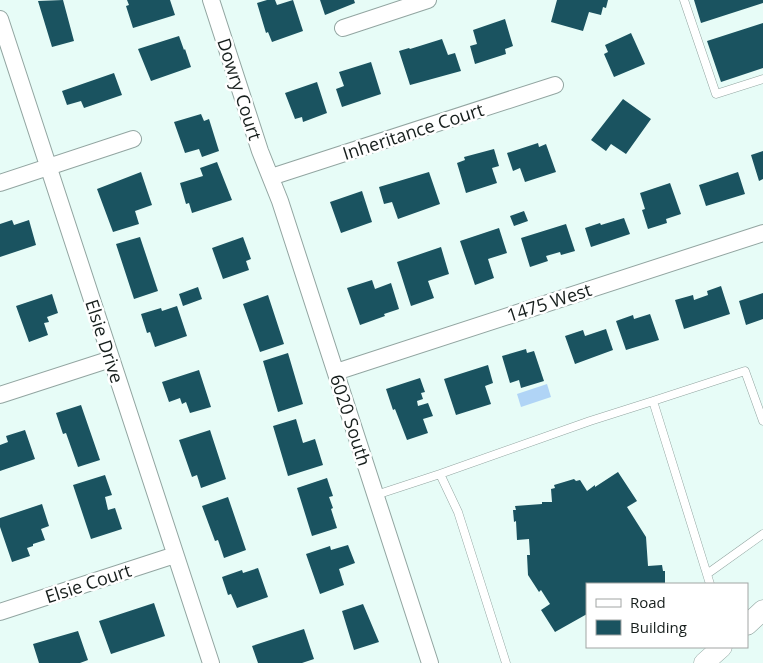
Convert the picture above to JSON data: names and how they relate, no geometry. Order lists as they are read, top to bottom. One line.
{"streets":{"street":["Dowry Court","Inheritance Court","1475 West","Elsie Drive","6020 South","Elsie Court"]},"crossings":[["Dowry Court","Inheritance Court"],["Dowry Court","6020 South"],["Inheritance Court","6020 South"],["1475 West","6020 South"],["Elsie Drive","Elsie Court"]],"legend":["Road","Building"]}
